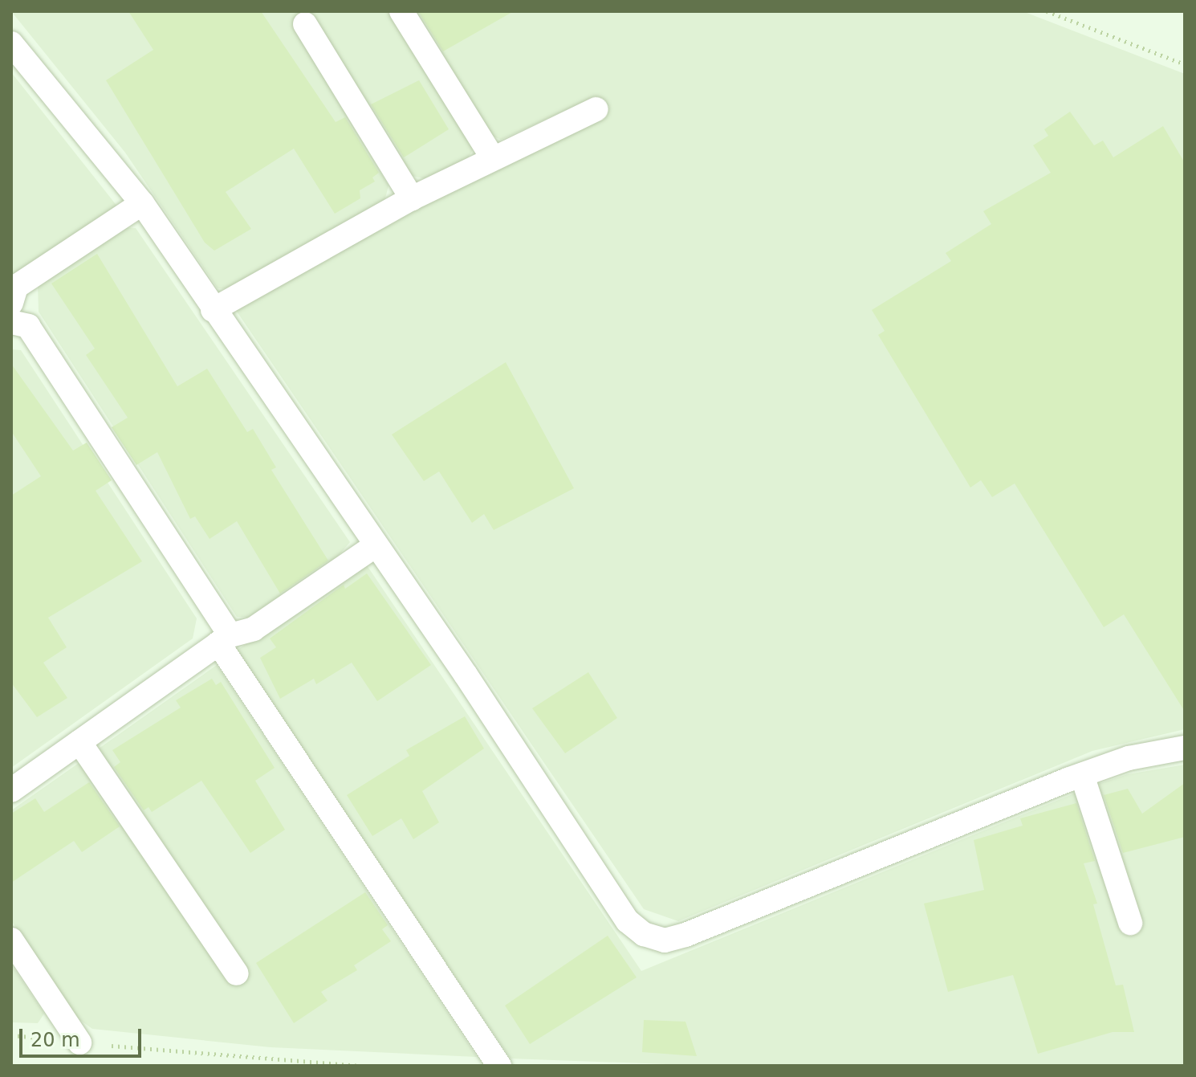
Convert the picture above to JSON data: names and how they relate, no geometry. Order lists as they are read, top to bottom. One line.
{"scale_bar":"20 m"}
